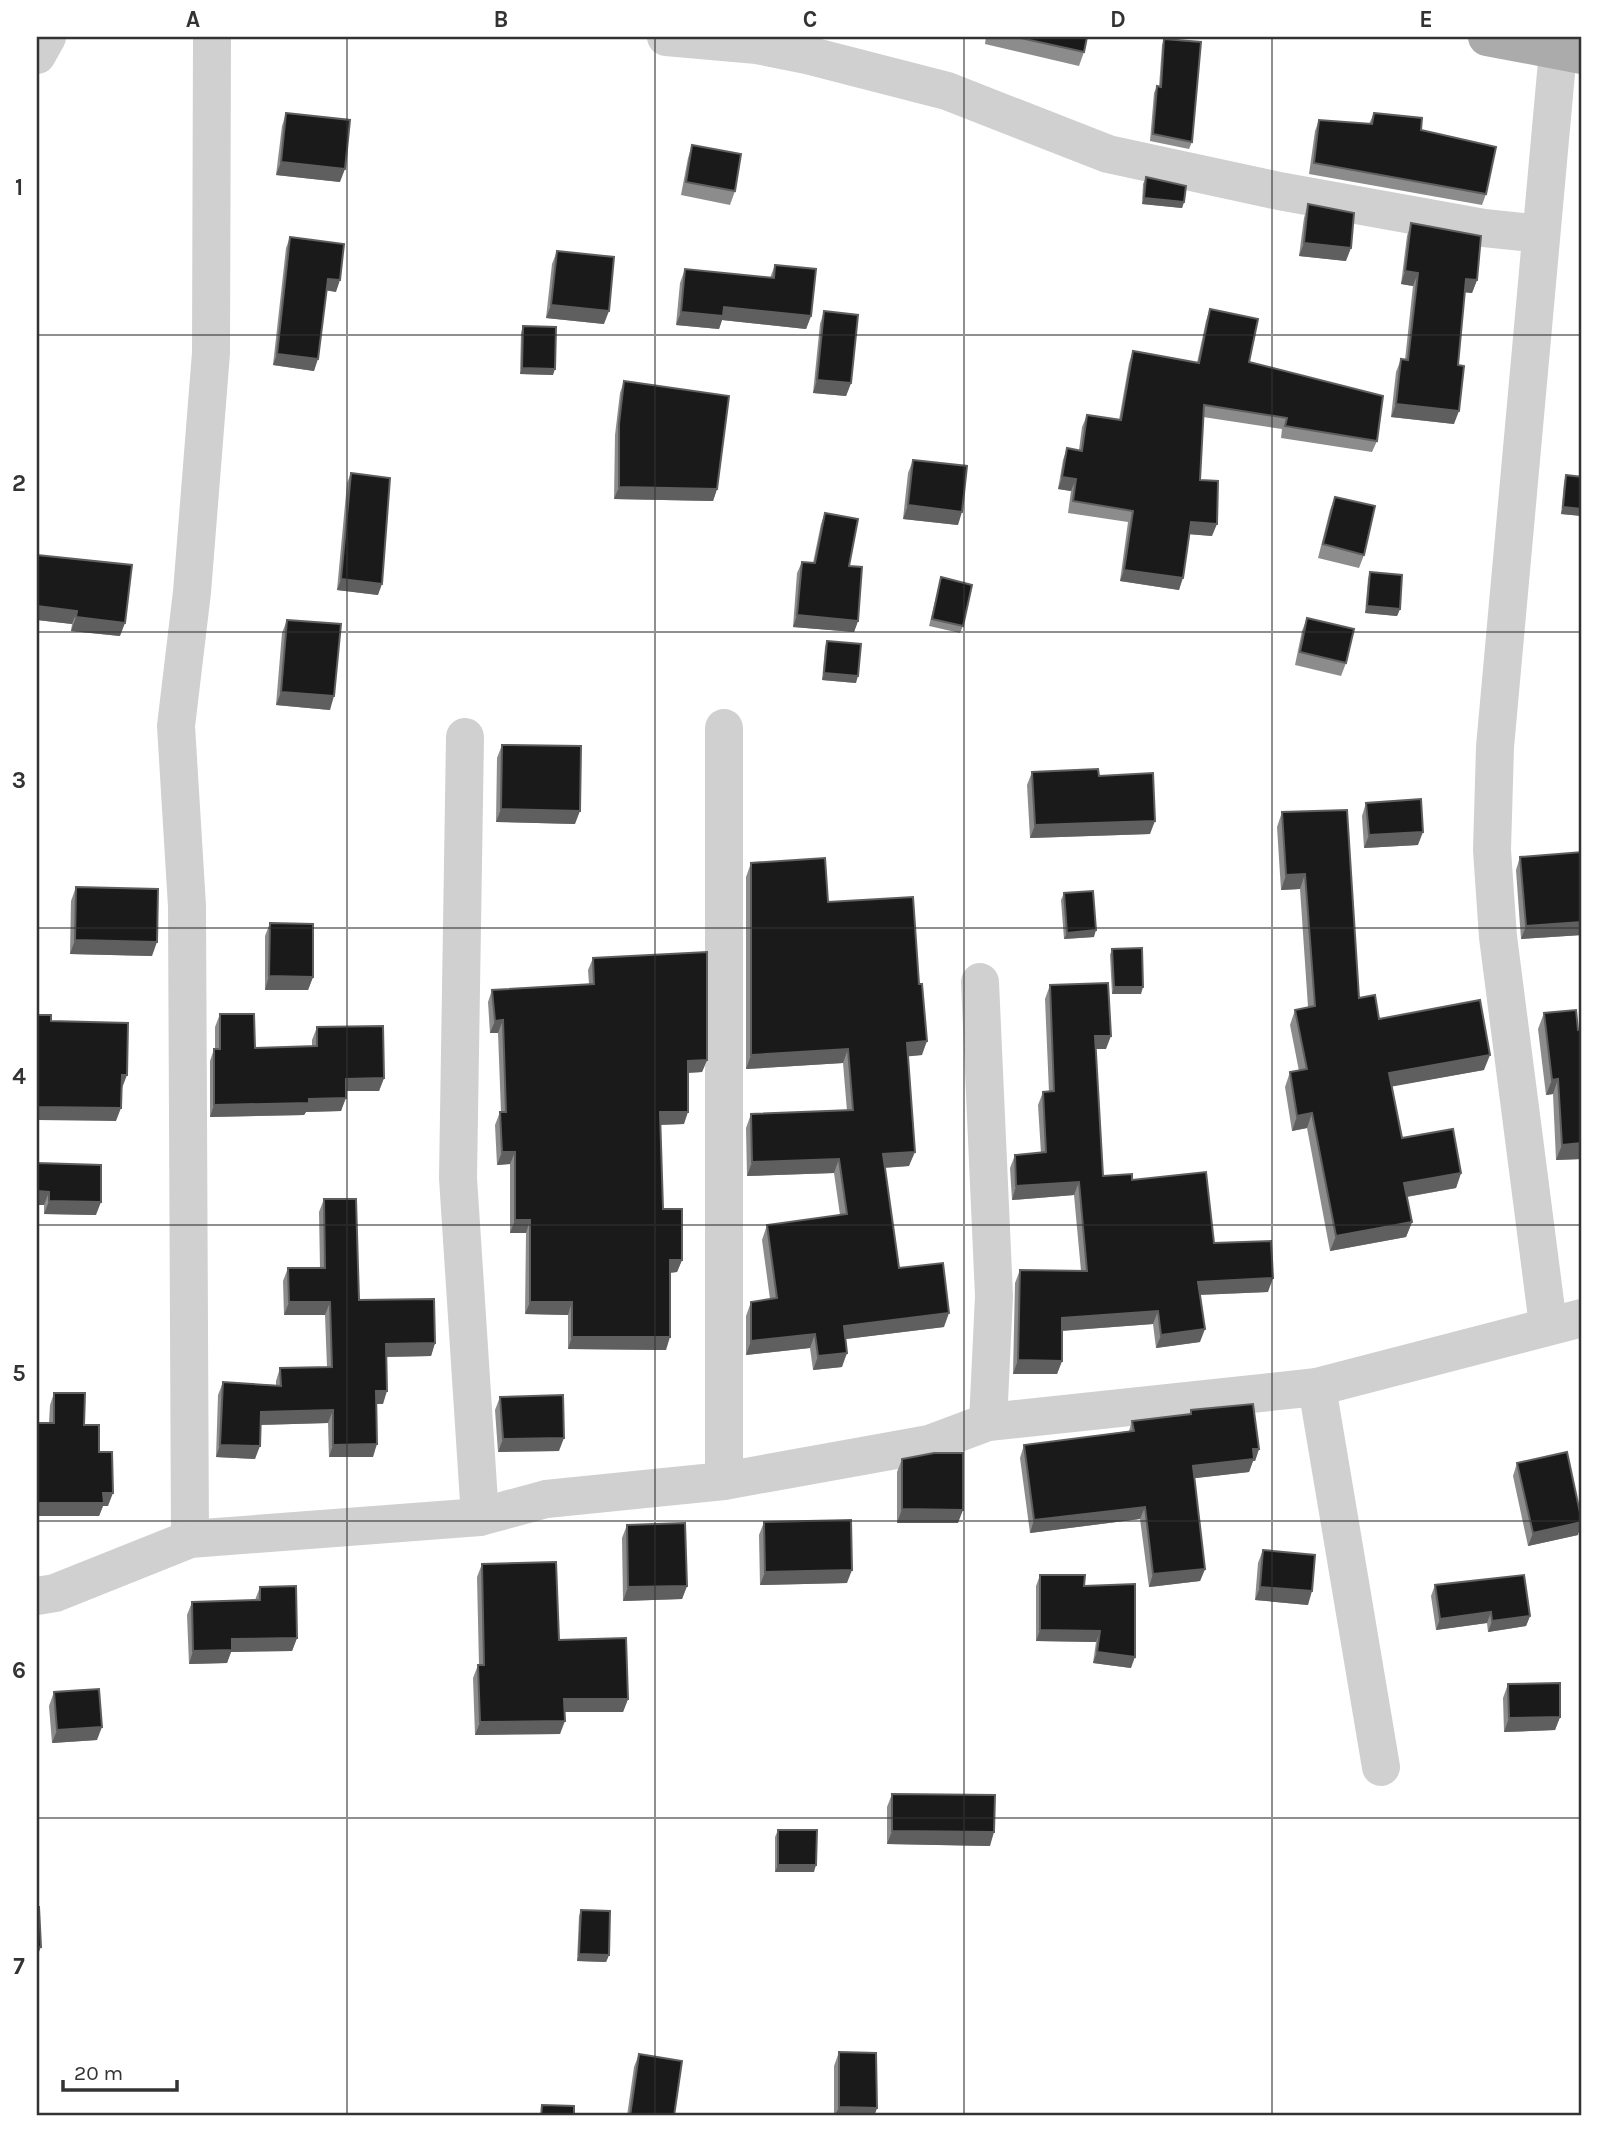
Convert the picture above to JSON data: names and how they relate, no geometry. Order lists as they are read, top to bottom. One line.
{"scale_bar":"20 m","grid":{"columns":["A","B","C","D","E"],"rows":["1","2","3","4","5","6","7"]}}
